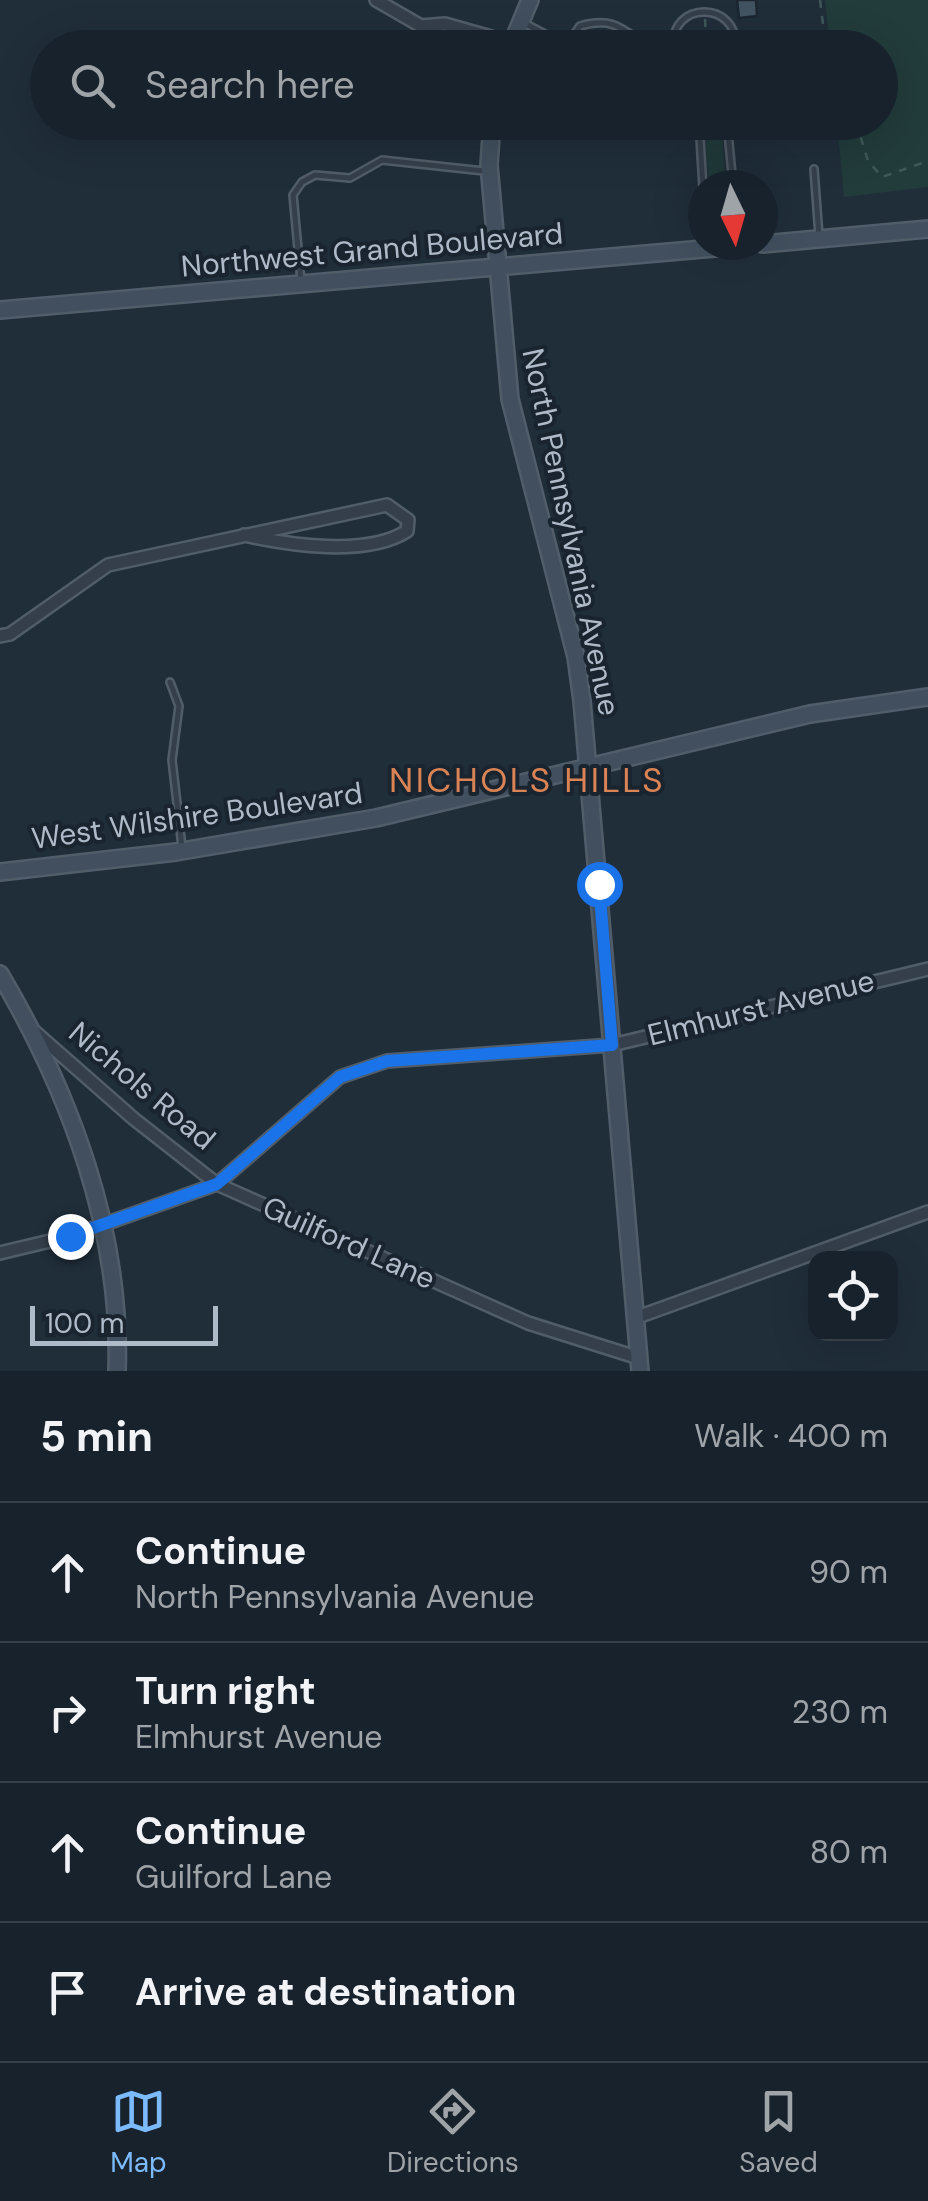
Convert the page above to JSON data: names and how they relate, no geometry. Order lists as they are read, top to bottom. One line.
{"streets":{"street":["Northwest Grand Boulevard","North Pennsylvania Avenue","West Wilshire Boulevard","Elmhurst Avenue","Nichols Road","Guilford Lane"]},"crossings":[["Northwest Grand Boulevard","North Pennsylvania Avenue"],["North Pennsylvania Avenue","West Wilshire Boulevard"],["North Pennsylvania Avenue","Elmhurst Avenue"],["North Pennsylvania Avenue","Guilford Lane"],["Elmhurst Avenue","Nichols Road"],["Elmhurst Avenue","Guilford Lane"],["Nichols Road","Guilford Lane"]],"districts":["NICHOLS HILLS"],"scale_bar":"100 m","north":"bottom","page":{"search":"Search here","scale":"100 m","heading":["5 min","Walk · 400 m"],"list":[["Continue","North Pennsylvania Avenue","90 m"],["Turn right","Elmhurst Avenue","230 m"],["Continue","Guilford Lane","80 m"],"Arrive at destination"],"nav":["Map","Directions","Saved"]}}
